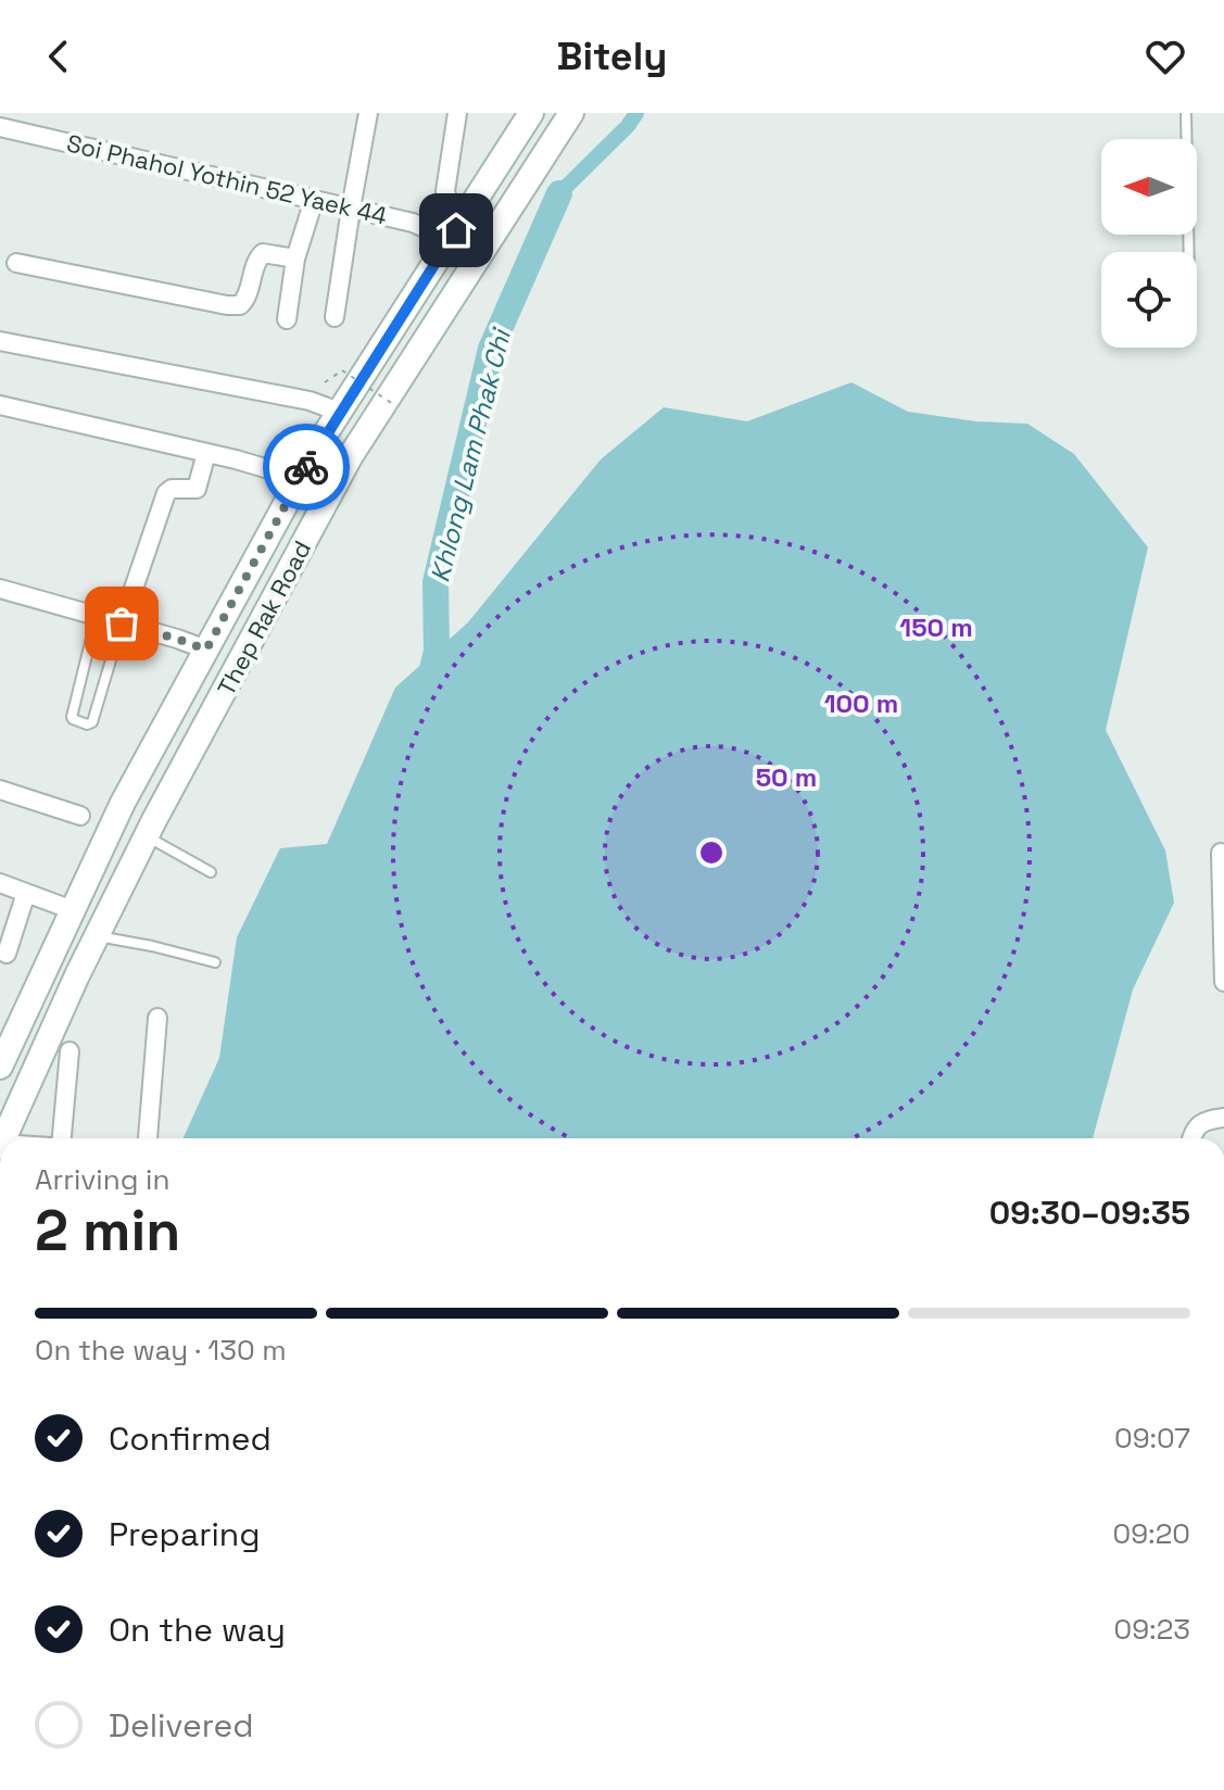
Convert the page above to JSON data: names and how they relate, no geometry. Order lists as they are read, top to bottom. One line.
{"streets":{"main road":["Thep Rak Road"],"street":["Soi Phahol Yothin 52 Yaek 44"]},"crossings":[["Soi Phahol Yothin 52 Yaek 44","Thep Rak Road"]],"water":["Khlong Lam Phak Chi"],"north":"left","page":{"header":"Bitely","heading":["2 min","Arriving in","09:30–09:35"],"bar":"On the way · 130 m","list":[["Confirmed","09:07"],["Preparing","09:20"],["On the way","09:23"],"Delivered"]},"rings":["150 m","100 m","50 m"]}
